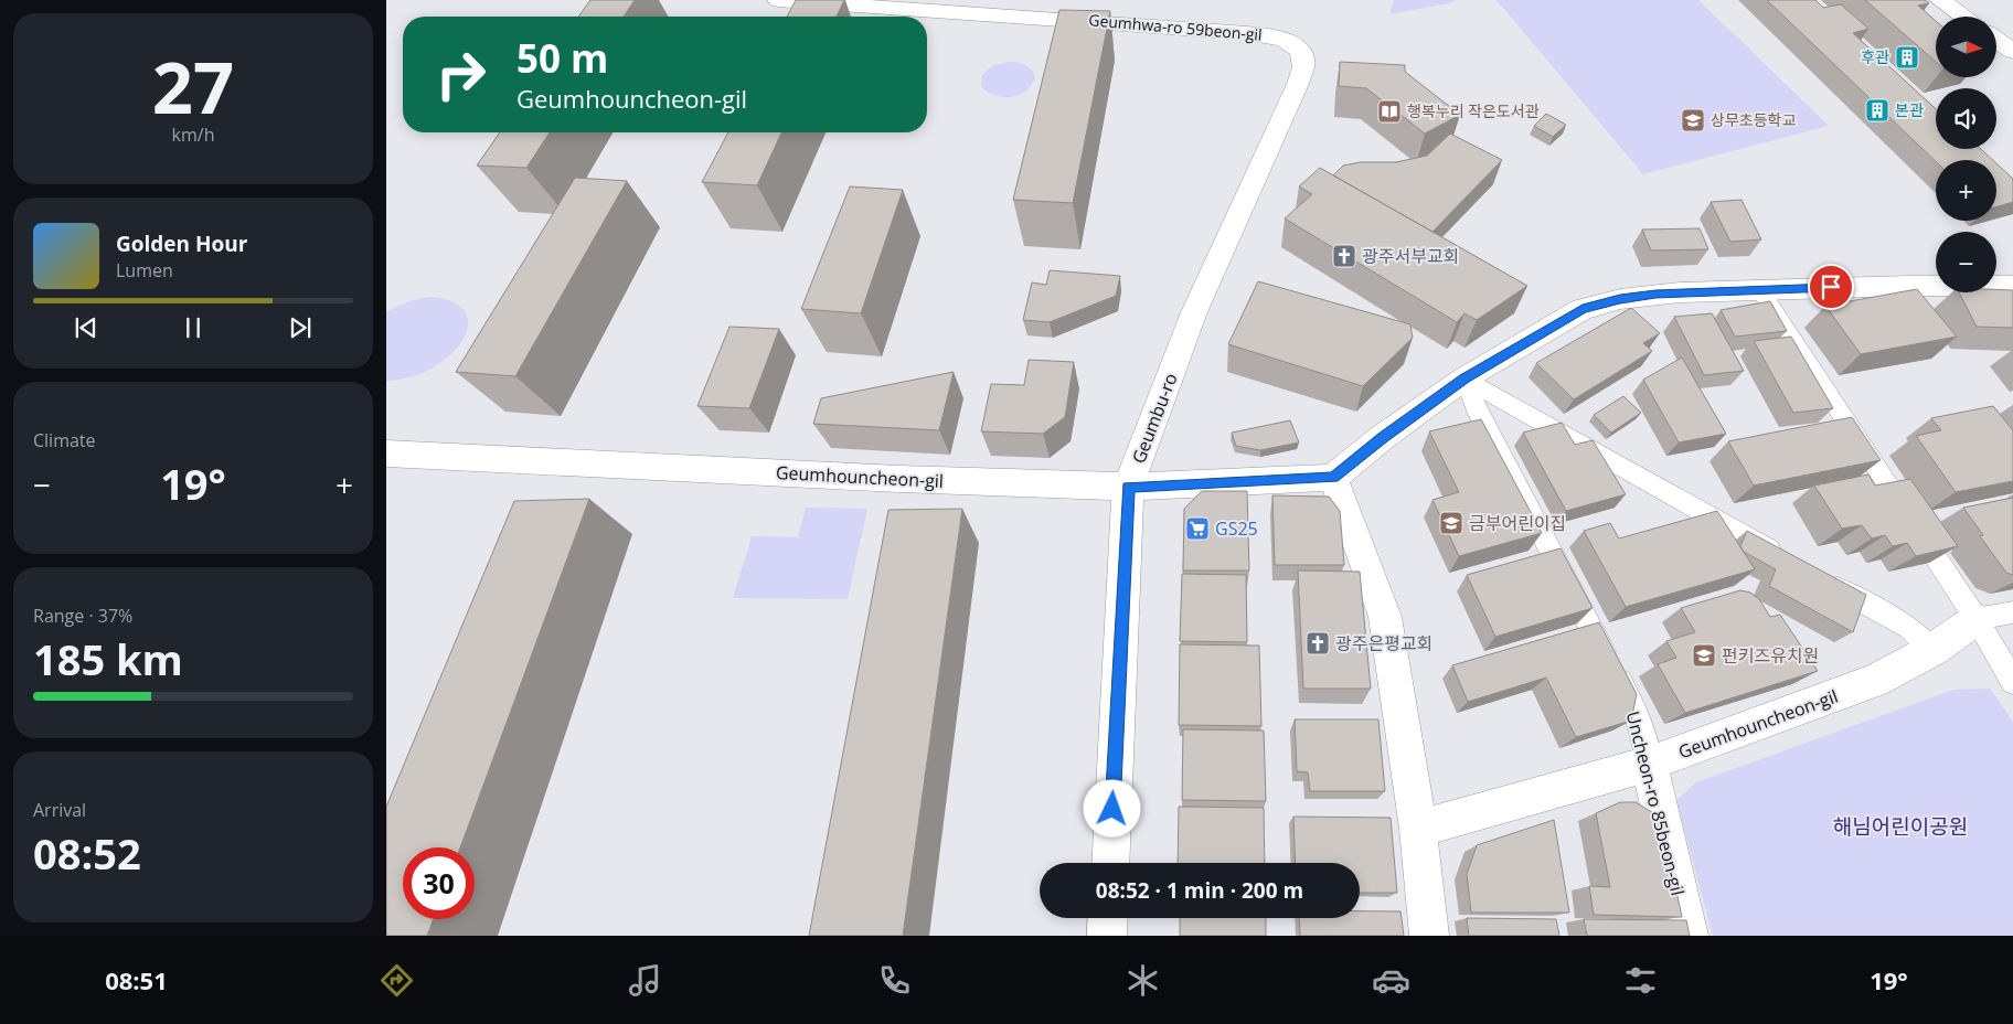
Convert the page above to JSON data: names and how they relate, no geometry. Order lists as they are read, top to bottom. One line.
{"streets":{"street":["Geumhwa-ro 59beon-gil","Geumbu-ro","Geumhouncheon-gil","Uncheon-ro 85beon-gil"]},"crossings":[["Geumhwa-ro 59beon-gil","Geumbu-ro"],["Geumbu-ro","Geumhouncheon-gil"],["Geumhouncheon-gil","Uncheon-ro 85beon-gil"]],"parks":["해님어린이공원"],"places":{"building":["후관","본관"],"library":["행복누리 작은도서관"],"school or university":["상무초등학교","금부어린이집","펀키즈유치원"],"church":["광주서부교회","광주은평교회"],"supermarket":["GS25"]},"north":"right","page":{"tile":[["27","km/h"],"Climate",["Range · 37%","185 km"],["Arrival","08:52"]],"map_buttons":["+","−"],"turn":["50 m","Geumhouncheon-gil"],"song":["Golden Hour","Lumen"],"heat":["−","19°","+"],"limit":"30","trip":"08:52 · 1 min · 200 m","tabs":["08:51","19°"]}}
